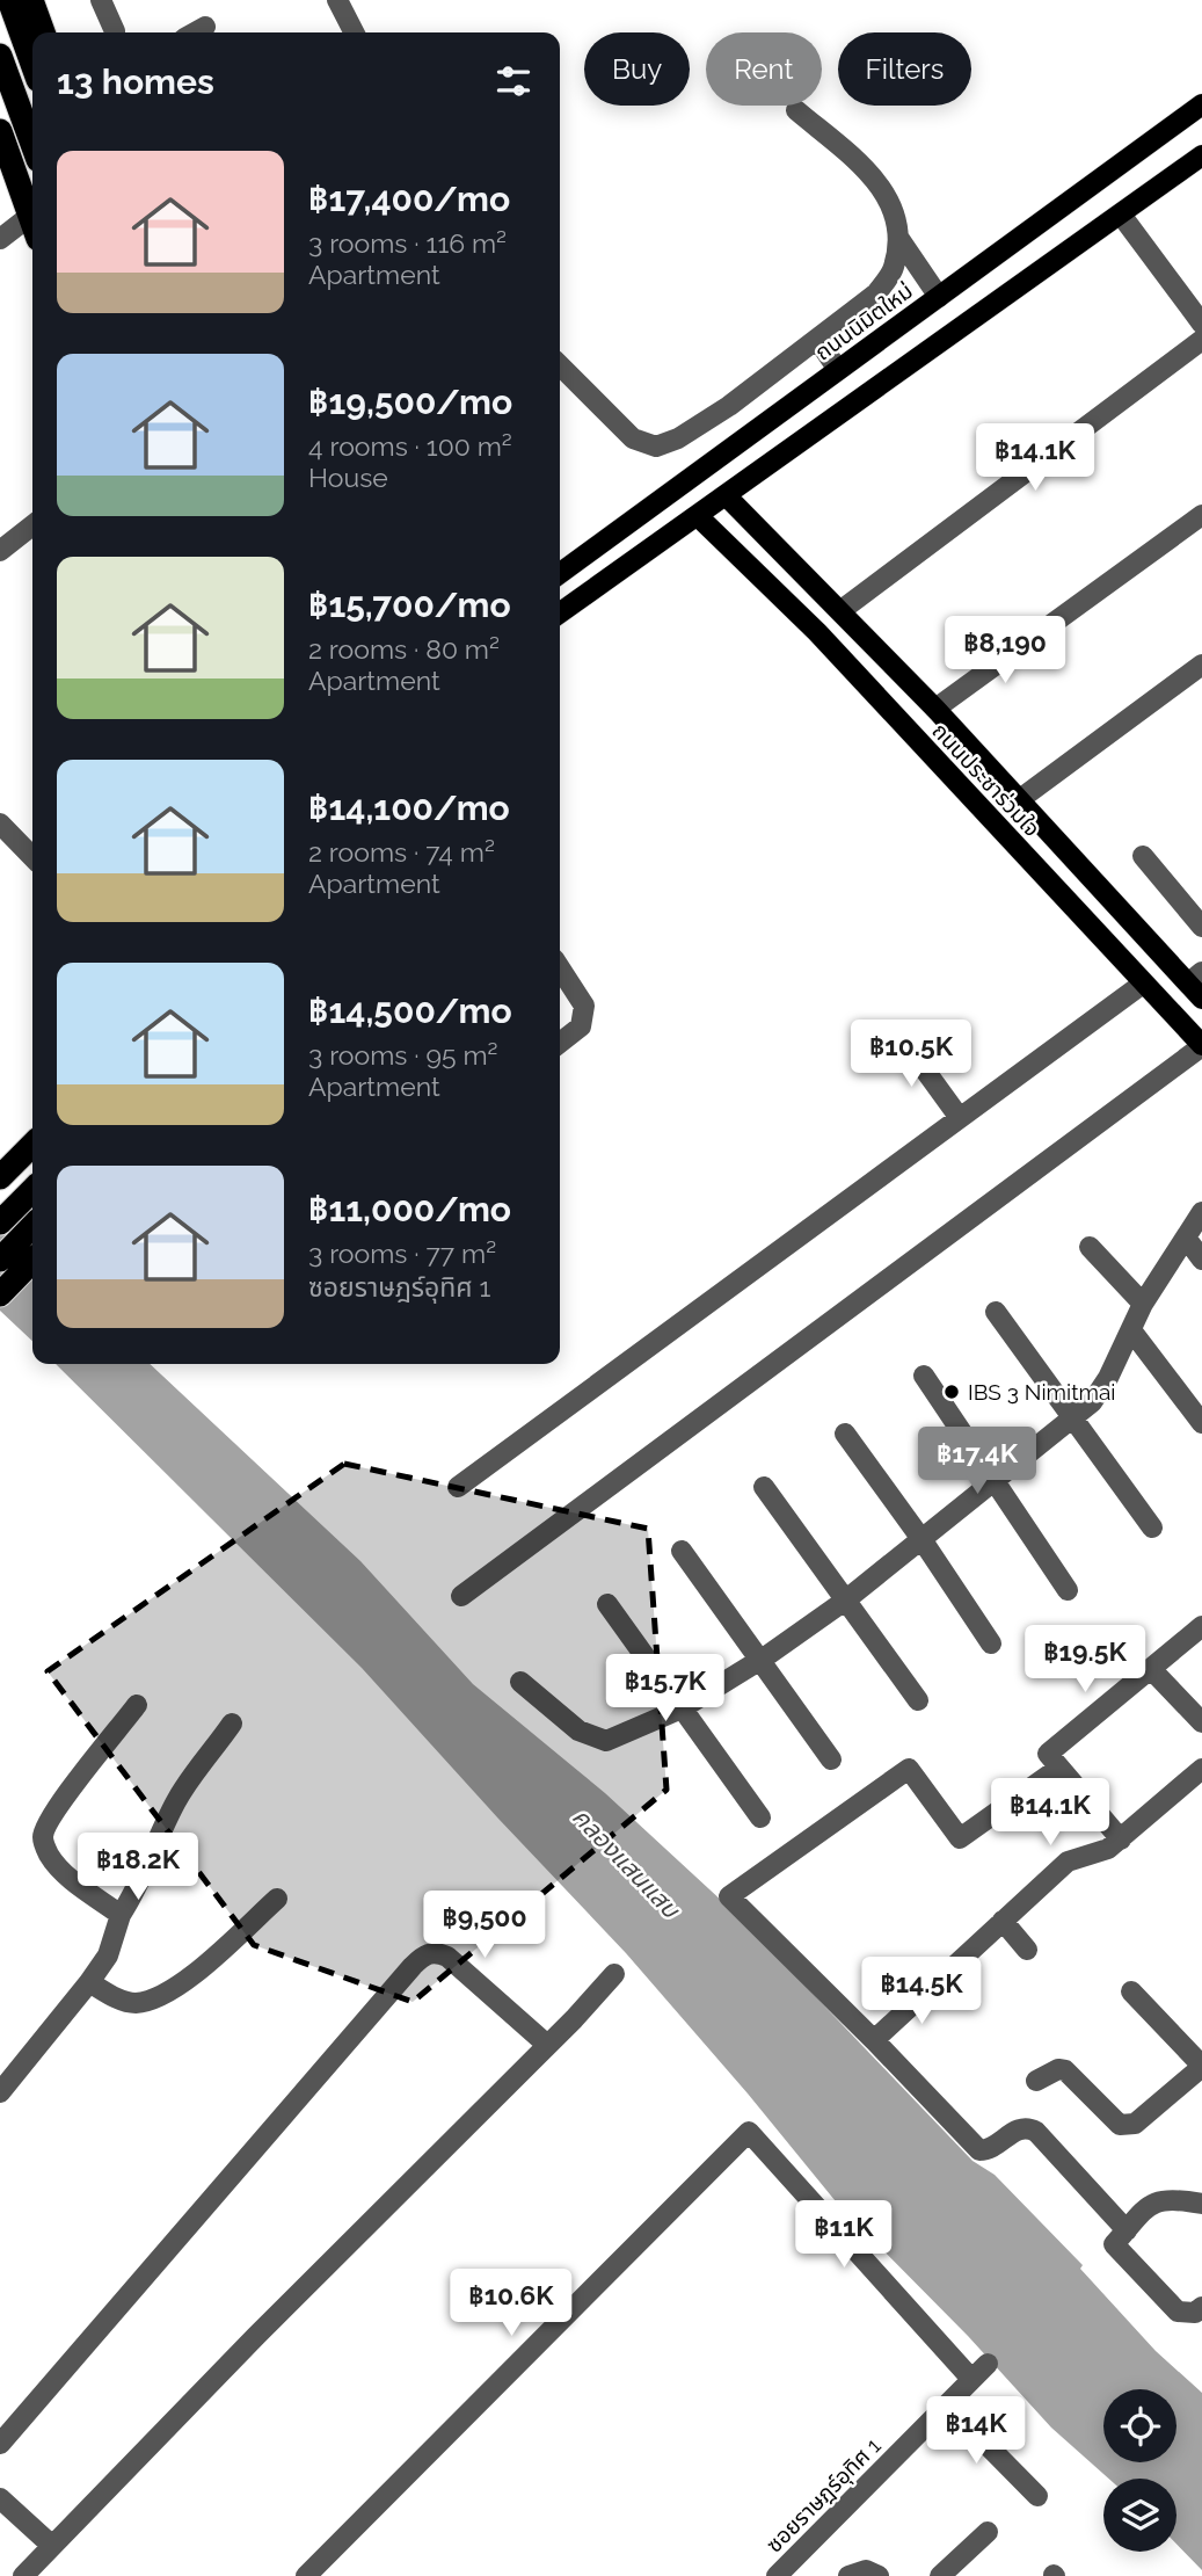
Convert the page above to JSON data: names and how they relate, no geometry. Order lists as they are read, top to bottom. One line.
{"streets":{"main road":["ถนนนิมิตใหม่","ถนนประชาร่วมใจ"],"street":["ซอยราษฎร์อุทิศ 1"]},"water":["คลองแสนแสบ"],"places":["IBS 3 Nimitmai"],"page":{"chip":["Buy","Rent","Filters"],"heading":"13 homes","list":[{"name":"฿17,400/mo","note":"3 rooms · 116 m² · Apartment"},{"name":"฿19,500/mo","note":"4 rooms · 100 m² · House"},{"name":"฿15,700/mo","note":"2 rooms · 80 m² · Apartment"},{"name":"฿14,100/mo","note":"2 rooms · 74 m² · Apartment"},{"name":"฿14,500/mo","note":"3 rooms · 95 m² · Apartment"},{"name":"฿11,000/mo","note":"3 rooms · 77 m² · ซอยราษฎร์อุทิศ 1"}],"price":["฿14.1K","฿8,190","฿10.5K","฿17.4K","฿19.5K","฿15.7K","฿14.1K","฿18.2K","฿9,500","฿14.5K","฿11K","฿10.6K","฿14K"]}}
